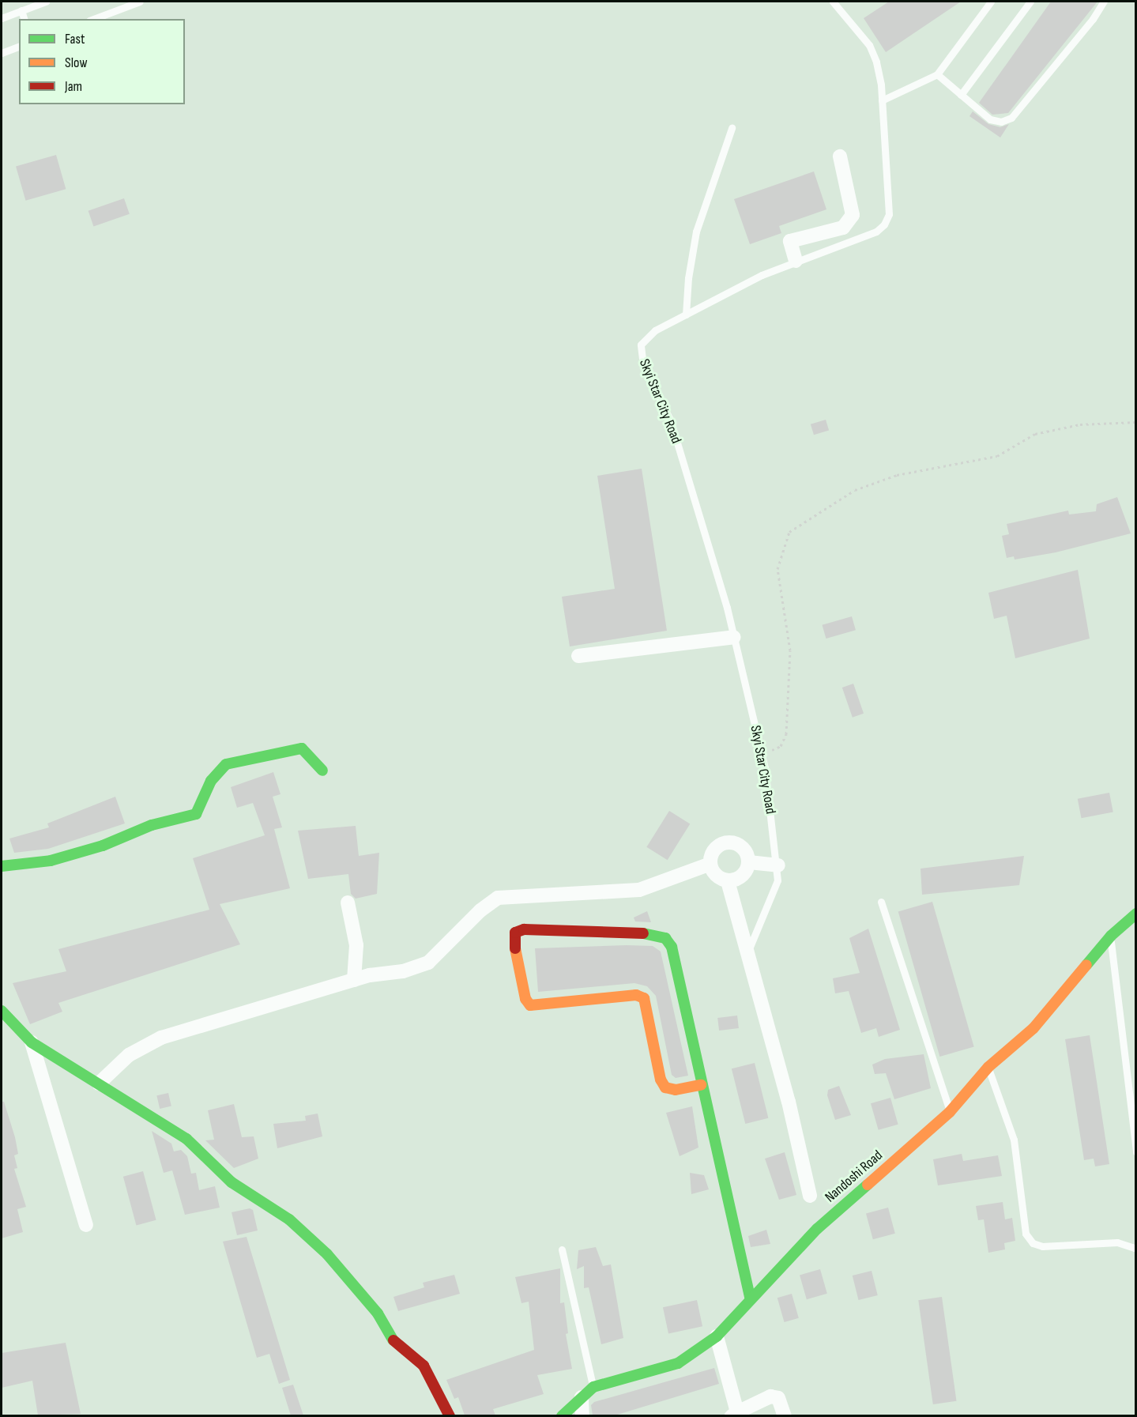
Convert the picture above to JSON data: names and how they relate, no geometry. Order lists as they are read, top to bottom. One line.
{"streets":{"street":["Nandoshi Road"],"lane":["Skyi Star City Road"]},"legend":["Fast","Slow","Jam"]}
